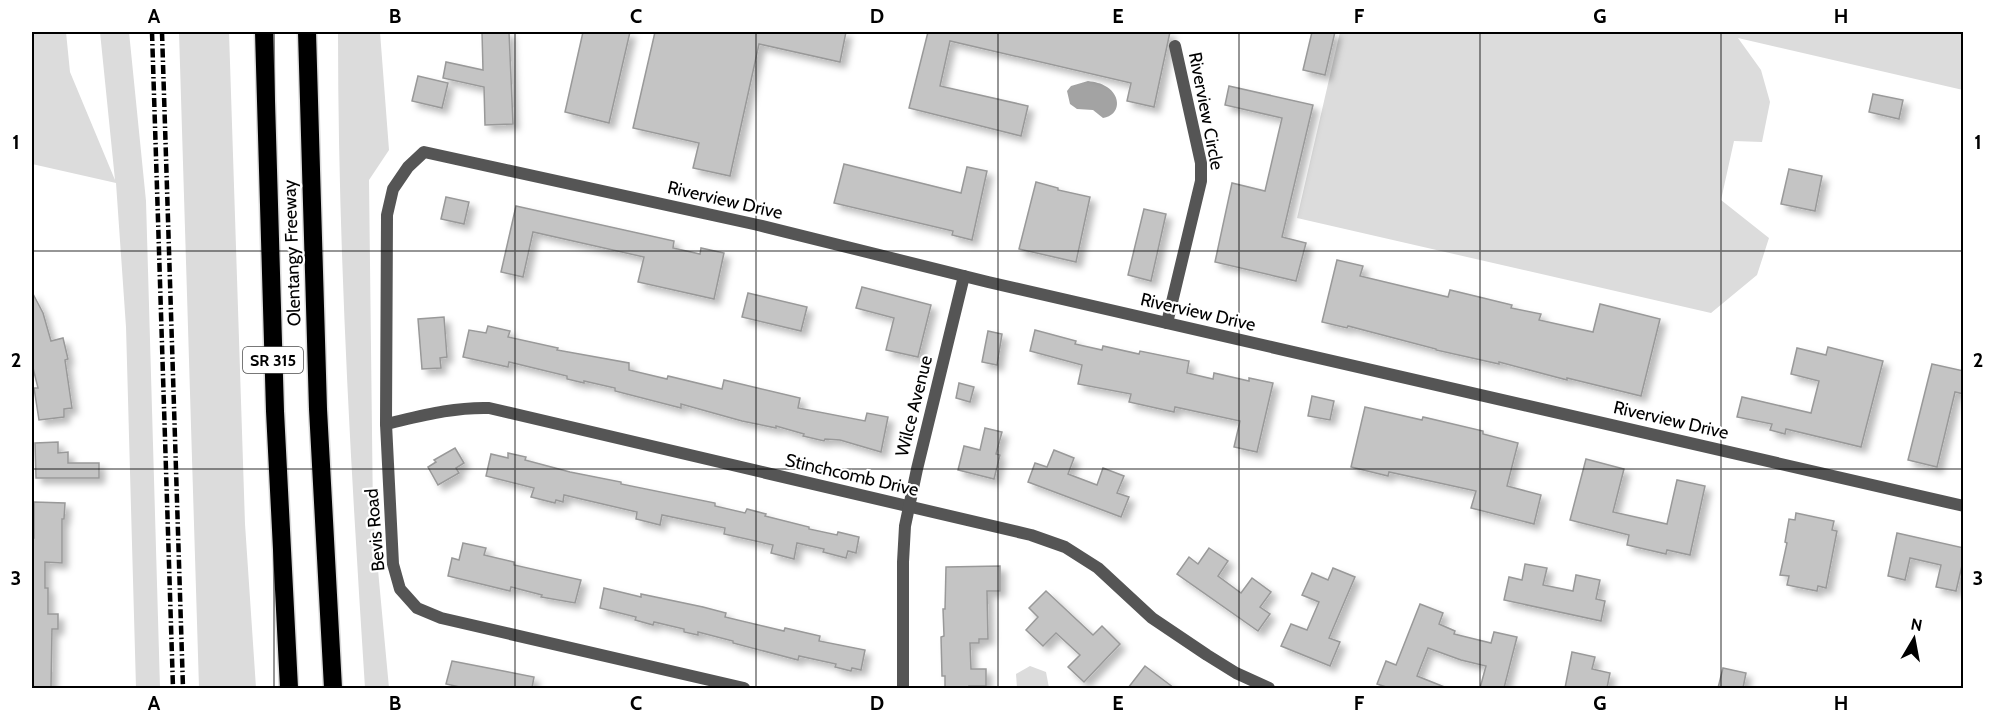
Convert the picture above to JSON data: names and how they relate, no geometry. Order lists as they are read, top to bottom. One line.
{"streets":{"highway":["Olentangy Freeway","SR 315"],"street":["Riverview Circle","Riverview Drive","Wilce Avenue","Stinchcomb Drive","Bevis Road"]},"crossings":[["Riverview Circle","Riverview Drive"],["Riverview Drive","Wilce Avenue"],["Riverview Drive","Bevis Road"],["Wilce Avenue","Stinchcomb Drive"],["Stinchcomb Drive","Bevis Road"]],"north":"top","grid":{"columns":["A","B","C","D","E","F","G","H"],"rows":["1","2","3"]}}
